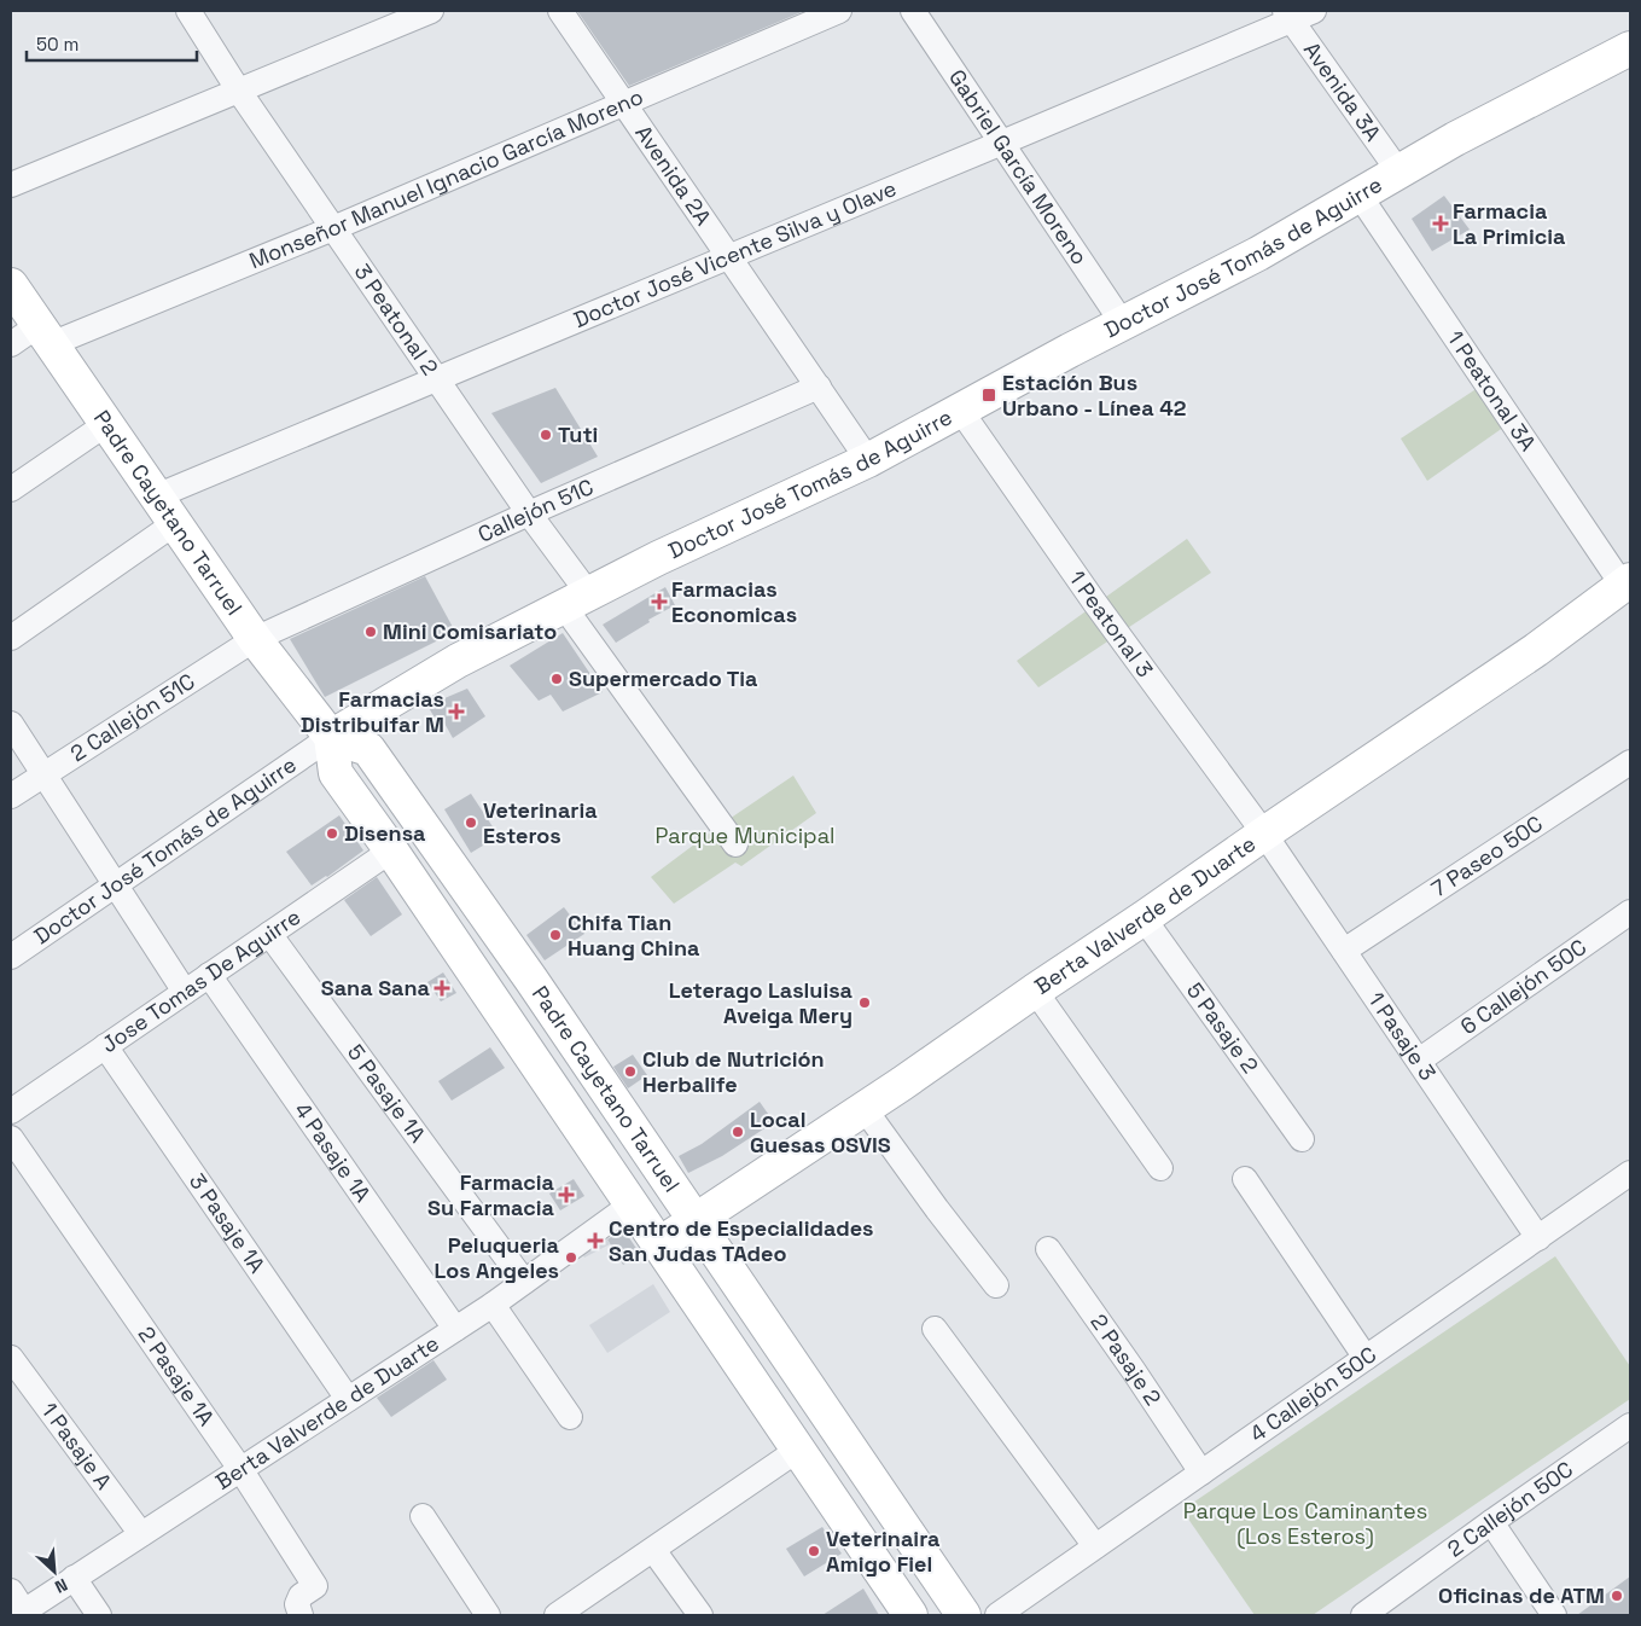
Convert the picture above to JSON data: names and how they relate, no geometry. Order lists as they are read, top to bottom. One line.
{"streets":{"street":["Avenida 3A","Gabriel García Moreno","Avenida 2A","Monseñor Manuel Ignacio García Moreno","Doctor José Vicente Silva y Olave","Doctor José Tomás de Aguirre","3 Peatonal 2","1 Peatonal 3A","Callejón 51C","Padre Cayetano Tarruel","1 Peatonal 3","2 Callejón 51C","7 Paseo 50C","Berta Valverde de Duarte","Jose Tomas De Aguirre","6 Callejón 50C","5 Pasaje 2","1 Pasaje 3","5 Pasaje 1A","4 Pasaje 1A","3 Pasaje 1A","2 Pasaje 2","2 Pasaje 1A","4 Callejón 50C","1 Pasaje A","2 Callejón 50C"]},"crossings":[["Avenida 3A","Doctor José Vicente Silva y Olave"],["Avenida 3A","Doctor José Tomás de Aguirre"],["Gabriel García Moreno","Doctor José Vicente Silva y Olave"],["Gabriel García Moreno","Doctor José Tomás de Aguirre"],["Avenida 2A","Monseñor Manuel Ignacio García Moreno"],["Avenida 2A","Doctor José Vicente Silva y Olave"],["Avenida 2A","Doctor José Tomás de Aguirre"],["Avenida 2A","Callejón 51C"],["Monseñor Manuel Ignacio García Moreno","3 Peatonal 2"],["Monseñor Manuel Ignacio García Moreno","Padre Cayetano Tarruel"],["Doctor José Vicente Silva y Olave","3 Peatonal 2"],["Doctor José Vicente Silva y Olave","Padre Cayetano Tarruel"],["Doctor José Tomás de Aguirre","3 Peatonal 2"],["Doctor José Tomás de Aguirre","1 Peatonal 3A"],["Doctor José Tomás de Aguirre","Padre Cayetano Tarruel"],["Doctor José Tomás de Aguirre","1 Peatonal 3"],["3 Peatonal 2","Callejón 51C"],["1 Peatonal 3A","Berta Valverde de Duarte"],["Callejón 51C","Padre Cayetano Tarruel"],["Callejón 51C","2 Callejón 51C"],["Padre Cayetano Tarruel","2 Callejón 51C"],["Padre Cayetano Tarruel","Berta Valverde de Duarte"],["Padre Cayetano Tarruel","Jose Tomas De Aguirre"],["1 Peatonal 3","Berta Valverde de Duarte"],["1 Peatonal 3","1 Pasaje 3"],["7 Paseo 50C","1 Pasaje 3"],["Berta Valverde de Duarte","5 Pasaje 2"],["Berta Valverde de Duarte","1 Pasaje 3"],["Berta Valverde de Duarte","5 Pasaje 1A"],["Berta Valverde de Duarte","4 Pasaje 1A"],["Berta Valverde de Duarte","3 Pasaje 1A"],["Berta Valverde de Duarte","2 Pasaje 1A"],["Berta Valverde de Duarte","1 Pasaje A"],["Jose Tomas De Aguirre","5 Pasaje 1A"],["Jose Tomas De Aguirre","4 Pasaje 1A"],["Jose Tomas De Aguirre","3 Pasaje 1A"],["6 Callejón 50C","1 Pasaje 3"],["1 Pasaje 3","4 Callejón 50C"],["2 Pasaje 2","4 Callejón 50C"]],"parks":["Parque Municipal","Parque Los Caminantes (Los Esteros)"],"places":{"health":["Farmacia La Primicia","Farmacias Economicas","Farmacias Distribuifar M","Sana Sana","Farmacia Su Farmacia","Centro de Especialidades San Judas TAdeo"],"transit":["Estación Bus Urbano - Línea 42"],"other":["Tuti","Mini Comisariato","Supermercado Tia","Veterinaria Esteros","Disensa","Chifa Tian Huang China","Leterago Lasluisa Aveiga Mery","Club de Nutrición Herbalife","Local Guesas OSVIS","Peluqueria Los Angeles","Veterinaira Amigo Fiel","Oficinas de ATM"]},"scale_bar":"50 m","north":"bottom right"}
